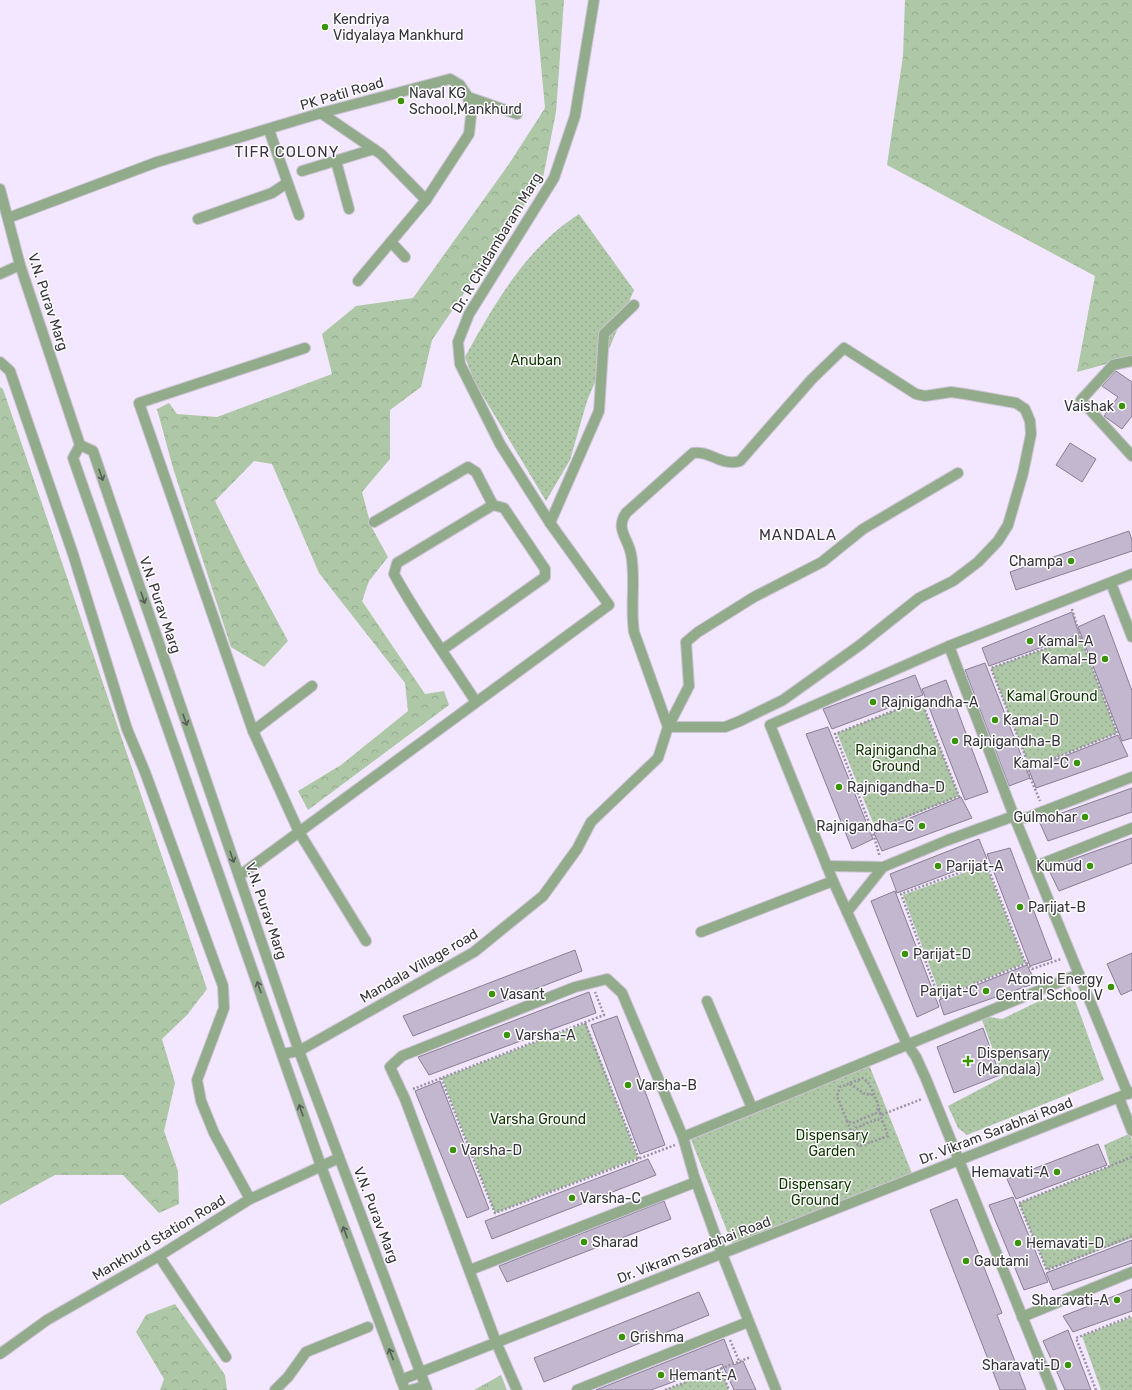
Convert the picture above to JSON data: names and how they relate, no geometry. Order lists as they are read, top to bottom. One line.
{"streets":{"street":["PK Patil Road","Dr. R Chidambaram Marg","V.N. Purav Marg","Mandala Village road","Dr. Vikram Sarabhai Road","Mankhurd Station Road"]},"crossings":[["PK Patil Road","V.N. Purav Marg"],["V.N. Purav Marg","Mandala Village road"],["V.N. Purav Marg","Dr. Vikram Sarabhai Road"],["V.N. Purav Marg","Mankhurd Station Road"]],"districts":["TIFR COLONY","MANDALA"],"parks":["Anuban","Kamal Ground","Rajnigandha Ground","Varsha Ground","Dispensary Garden","Dispensary Ground"],"places":{"other":["Kendriya Vidyalaya Mankhurd","Naval KG School,Mankhurd","Vaishak","Champa","Kamal-A","Kamal-B","Rajnigandha-A","Kamal-D","Rajnigandha-B","Kamal-C","Rajnigandha-D","Gulmohar","Rajnigandha-C","Parijat-A","Kumud","Parijat-B","Parijat-D","Atomic Energy Central School V","Parijat-C","Vasant","Varsha-A","Varsha-B","Varsha-D","Hemavati-A","Varsha-C","Sharad","Hemavati-D","Gautami","Sharavati-A","Grishma","Sharavati-D","Hemant-A"],"health":["Dispensary (Mandala)"]}}
